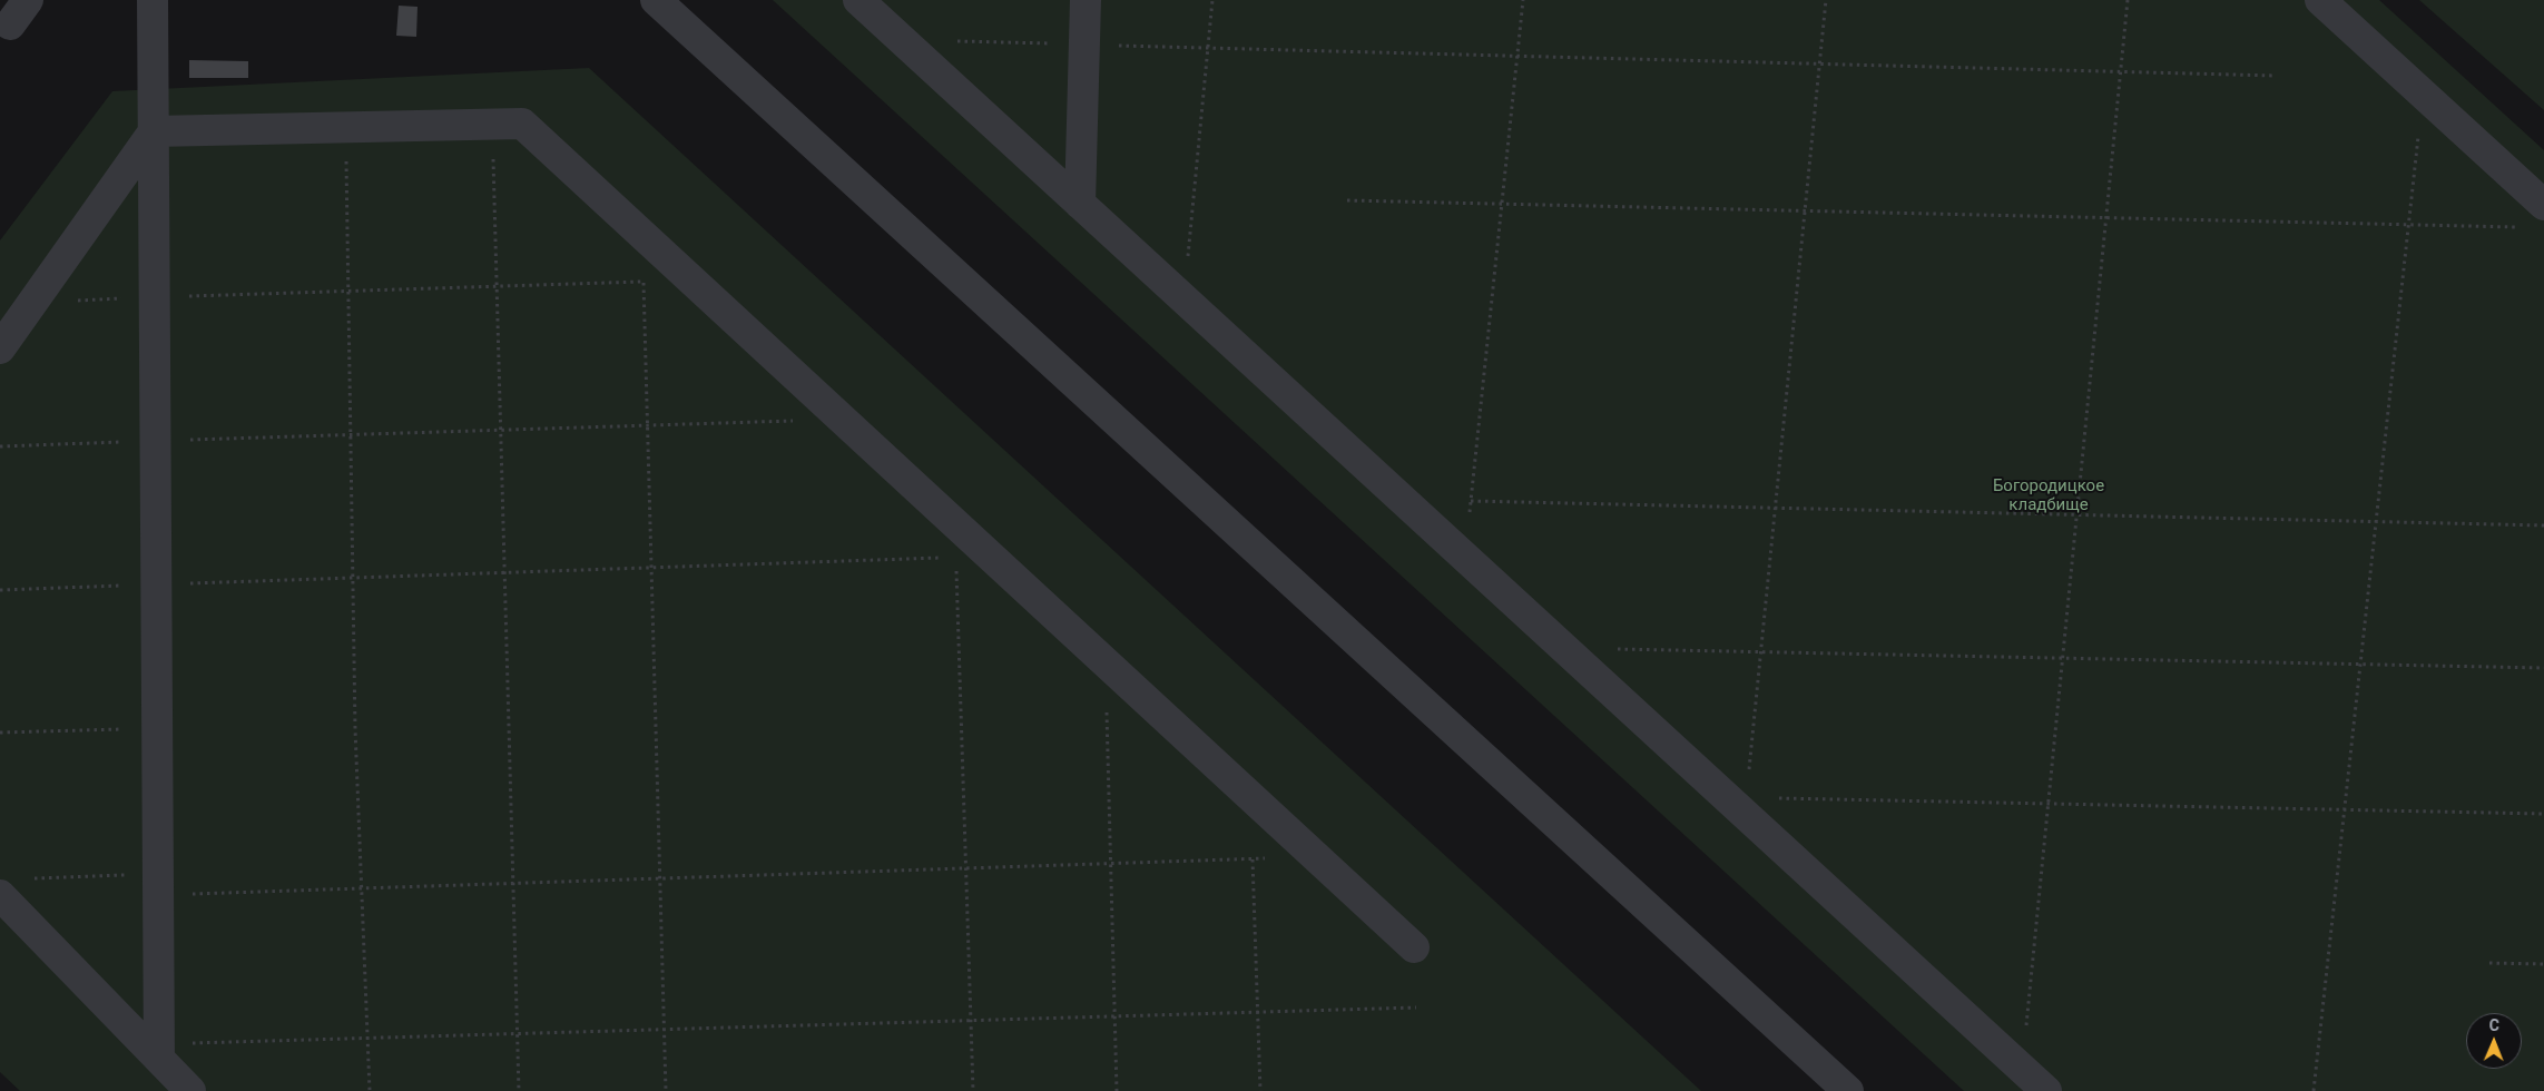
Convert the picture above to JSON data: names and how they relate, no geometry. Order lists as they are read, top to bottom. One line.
{"parks":["Богородицкое кладбище"],"north":"top"}
